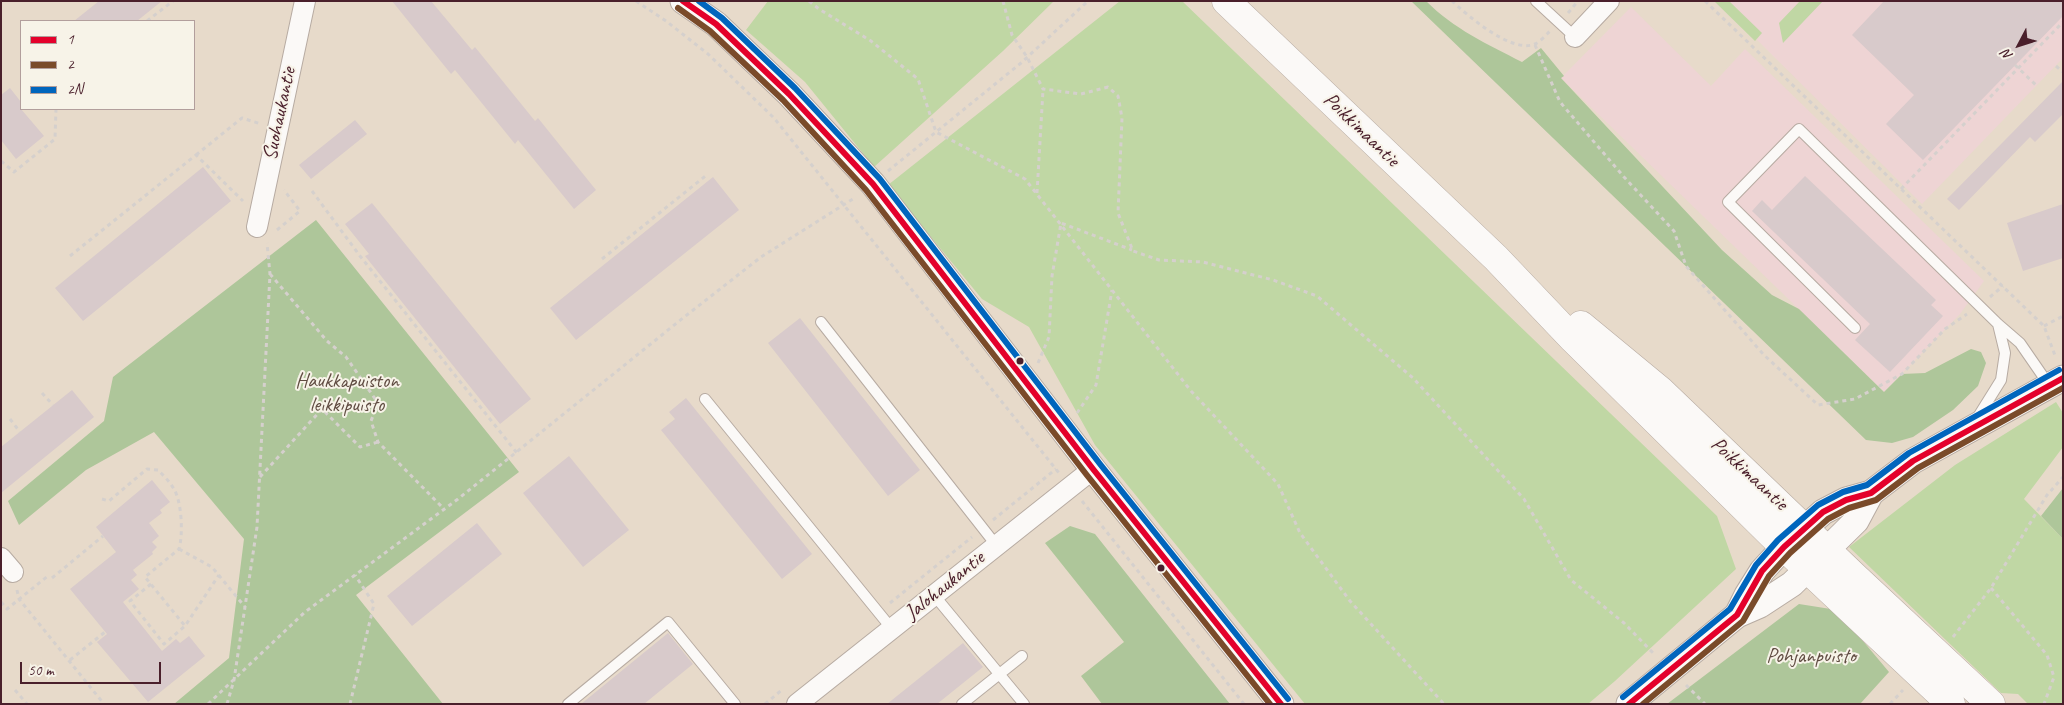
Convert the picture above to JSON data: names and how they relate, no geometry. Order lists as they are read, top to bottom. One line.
{"streets":{"main road":["Poikkimaantie"],"street":["Suohaukantie","Jalohaukantie"]},"parks":["Haukkapuiston leikkipuisto","Pohjanpuisto"],"lines":["transit line 1","transit line 2N","transit line 2"],"legend":["1","2","2N"],"scale_bar":"50 m","north":"bottom left"}
